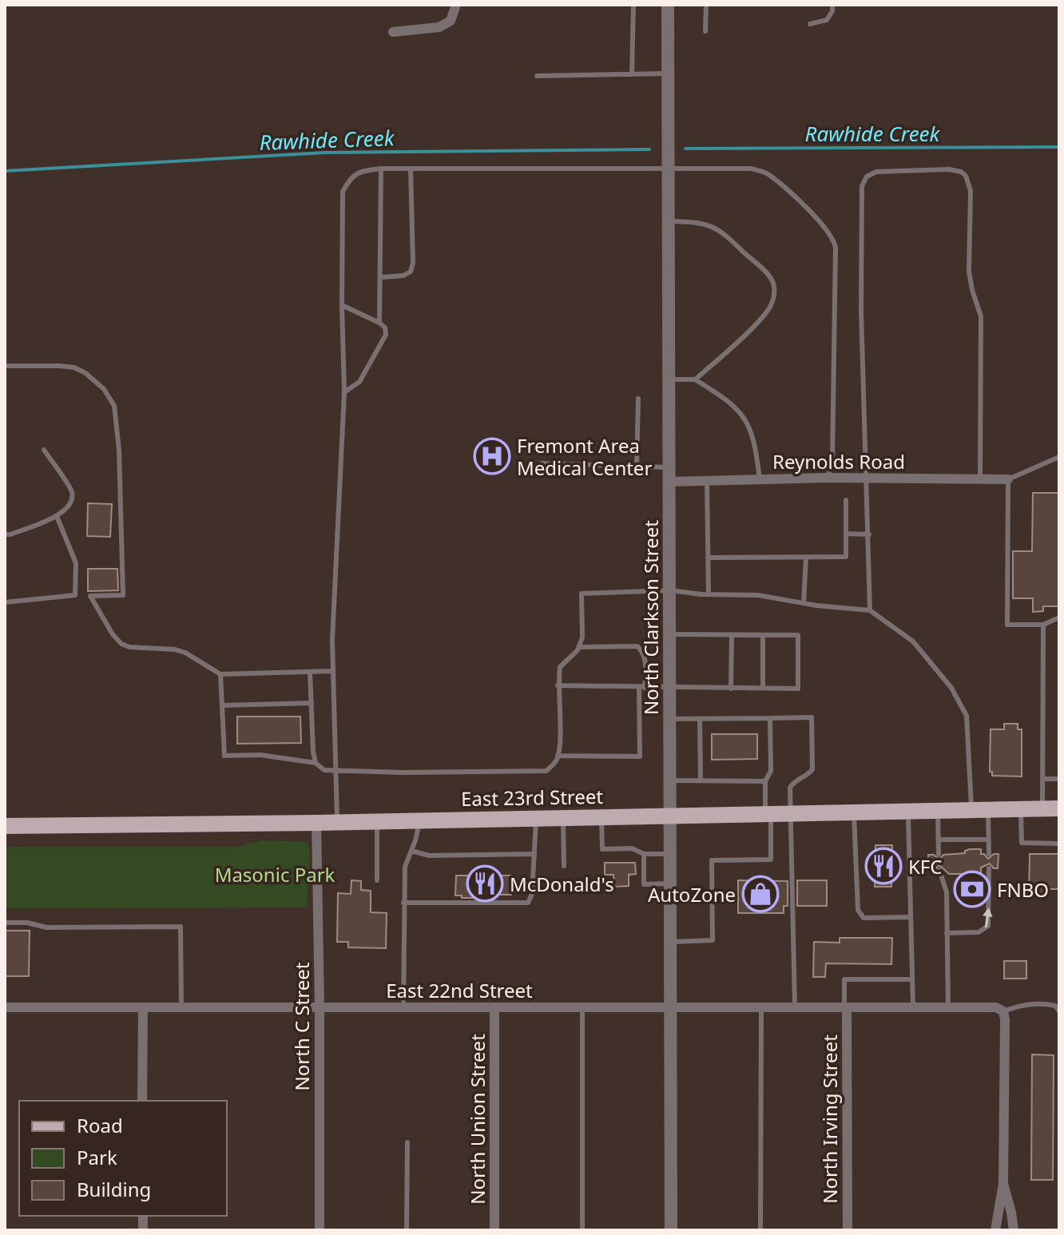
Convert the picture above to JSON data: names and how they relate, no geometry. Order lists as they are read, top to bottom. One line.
{"streets":{"main road":["East 23rd Street"],"street":["Reynolds Road","North Clarkson Street","East 22nd Street","North C Street","North Union Street","North Irving Street"]},"crossings":[["Reynolds Road","North Clarkson Street"],["North Clarkson Street","East 23rd Street"],["North Clarkson Street","East 22nd Street"],["East 23rd Street","North C Street"],["East 22nd Street","North C Street"],["East 22nd Street","North Union Street"],["East 22nd Street","North Irving Street"]],"water":["Rawhide Creek"],"parks":["Masonic Park"],"places":{"hospital":["Fremont Area Medical Center"],"restaurant":["KFC","McDonald's"],"bank":["FNBO"],"shop":["AutoZone"]},"legend":["Road","Park","Building"]}
